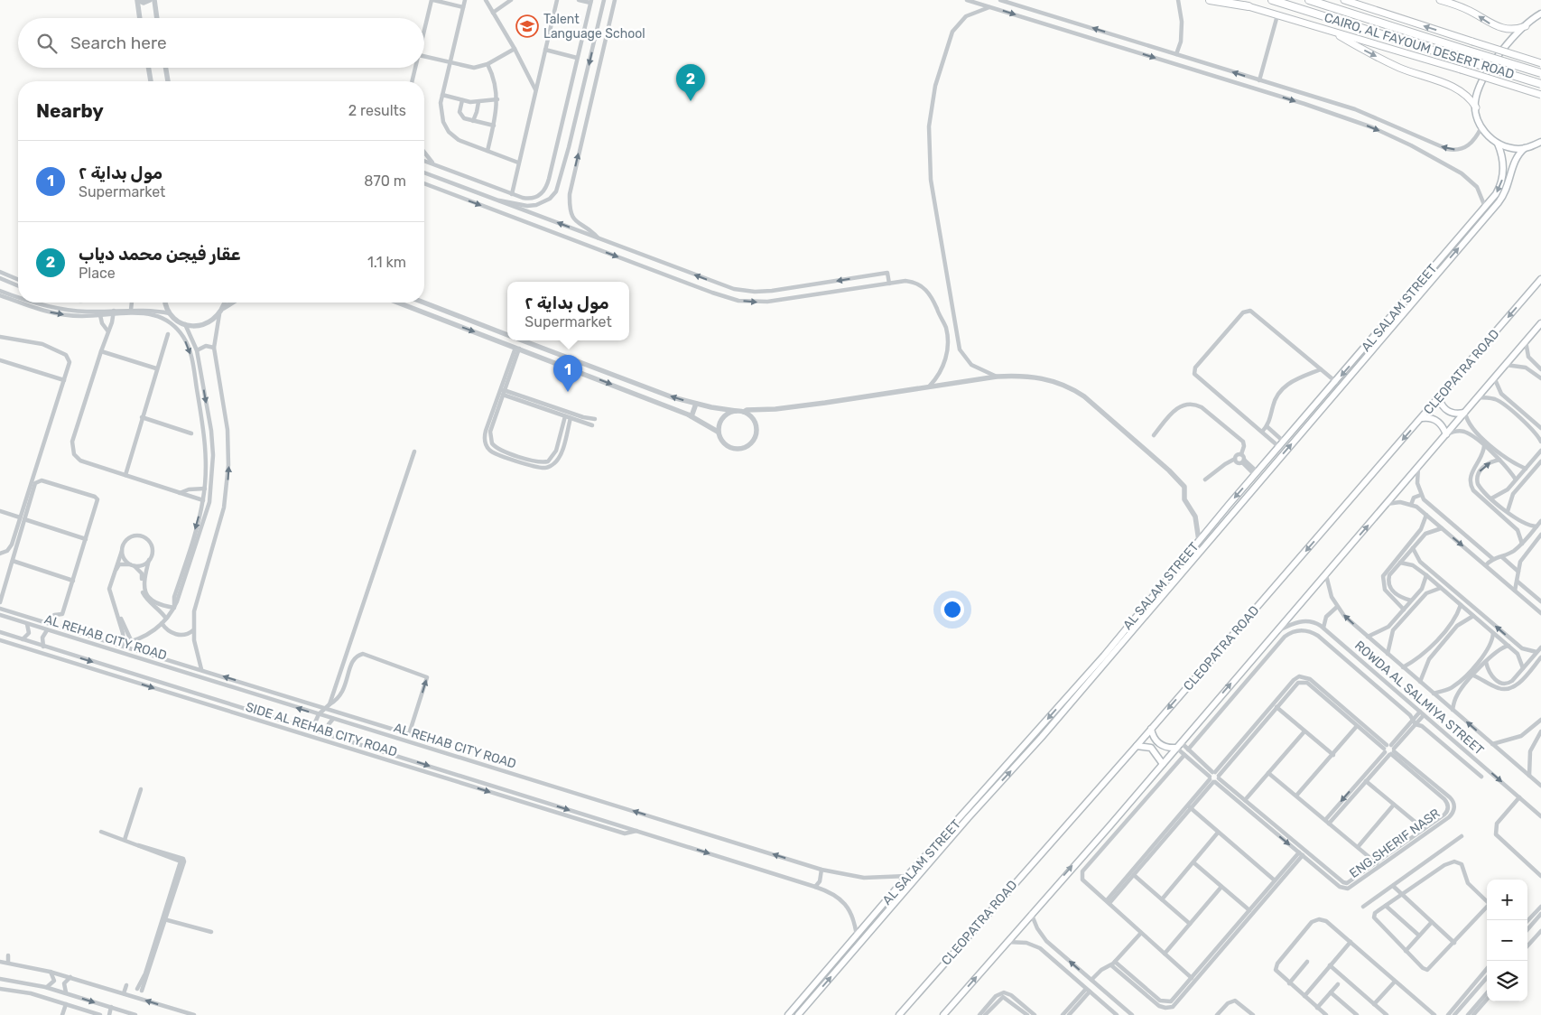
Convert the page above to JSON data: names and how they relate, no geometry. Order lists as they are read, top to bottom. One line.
{"streets":{"highway":["CAIRO, AL FAYOUM DESERT ROAD"],"main road":["AL SALAM STREET","CLEOPATRA ROAD"],"street":["AL REHAB CITY ROAD","ROWDA AL SALMIYA STREET","SIDE AL REHAB CITY ROAD","ENG.SHERIF NASR"]},"crossings":[["AL SALAM STREET","AL REHAB CITY ROAD"]],"places":{"school or university":["Talent Language School"]},"page":{"search":"Search here","pins":["2","1"],"heading":["Nearby","2 results"],"list":[{"mark":"1","name":"مول بداية ۲","note":"Supermarket","value":"870 m"},{"mark":"2","name":"عقار فيجن محمد دياب","note":"Place","value":"1.1 km"}],"popup":["مول بداية ۲","Supermarket"],"map_buttons":["+","−"]}}
